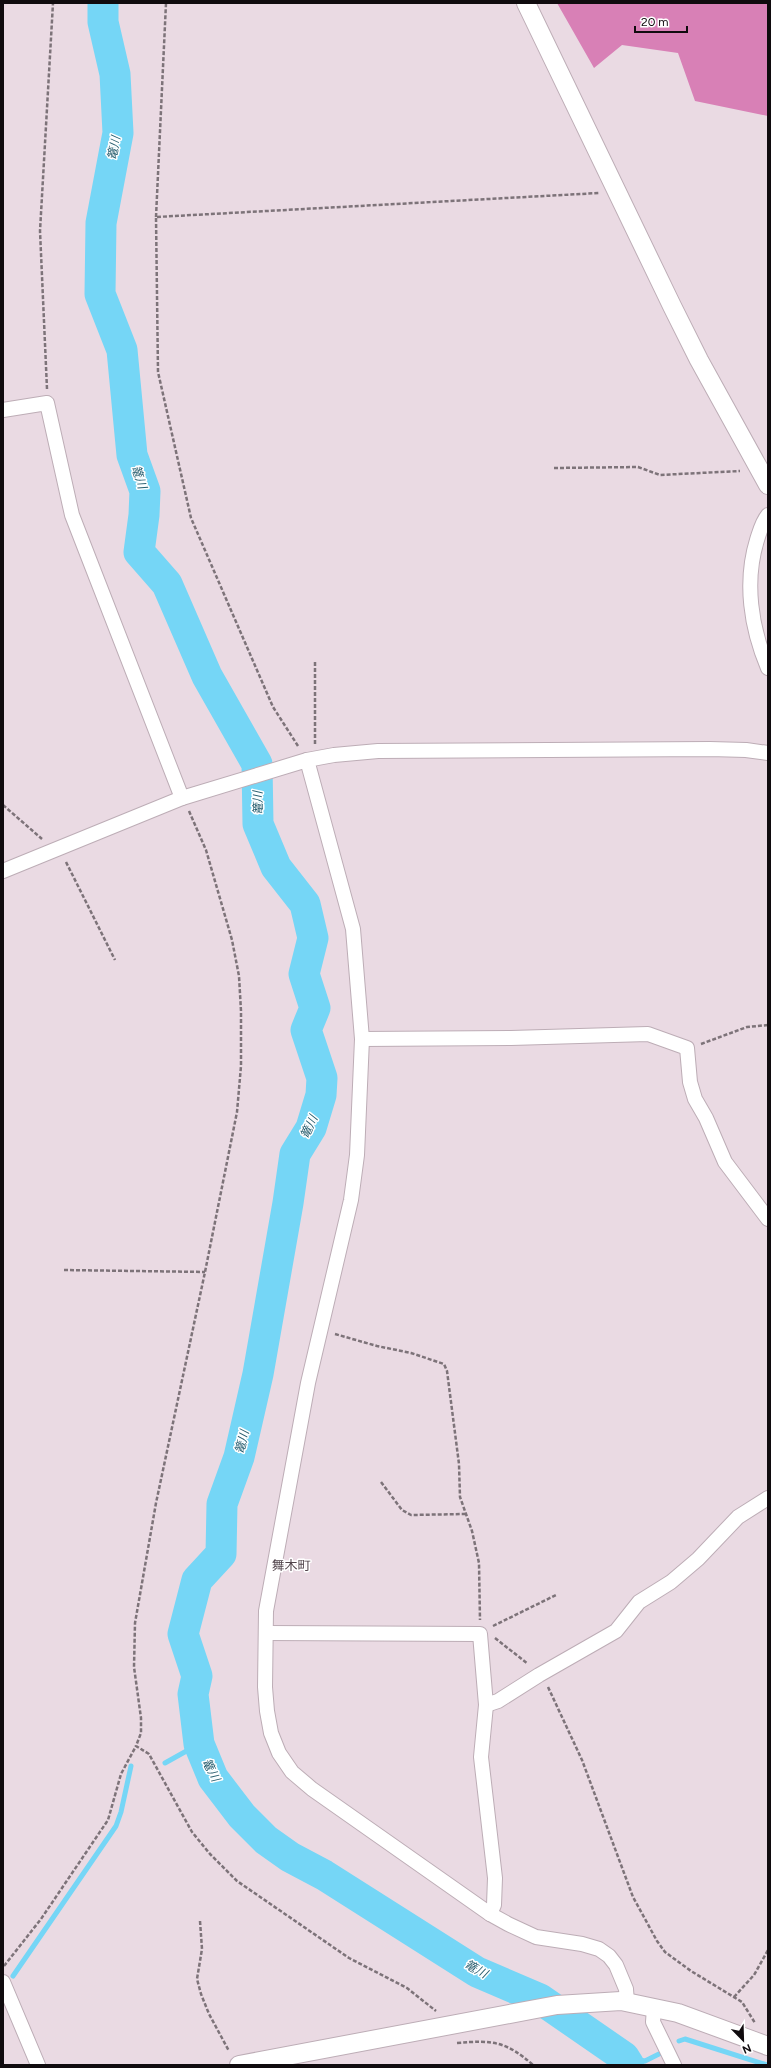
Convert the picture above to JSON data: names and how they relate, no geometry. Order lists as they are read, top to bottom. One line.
{"districts":["舞木町"],"water":["篭川"],"scale_bar":"20 m","north":"bottom right"}
